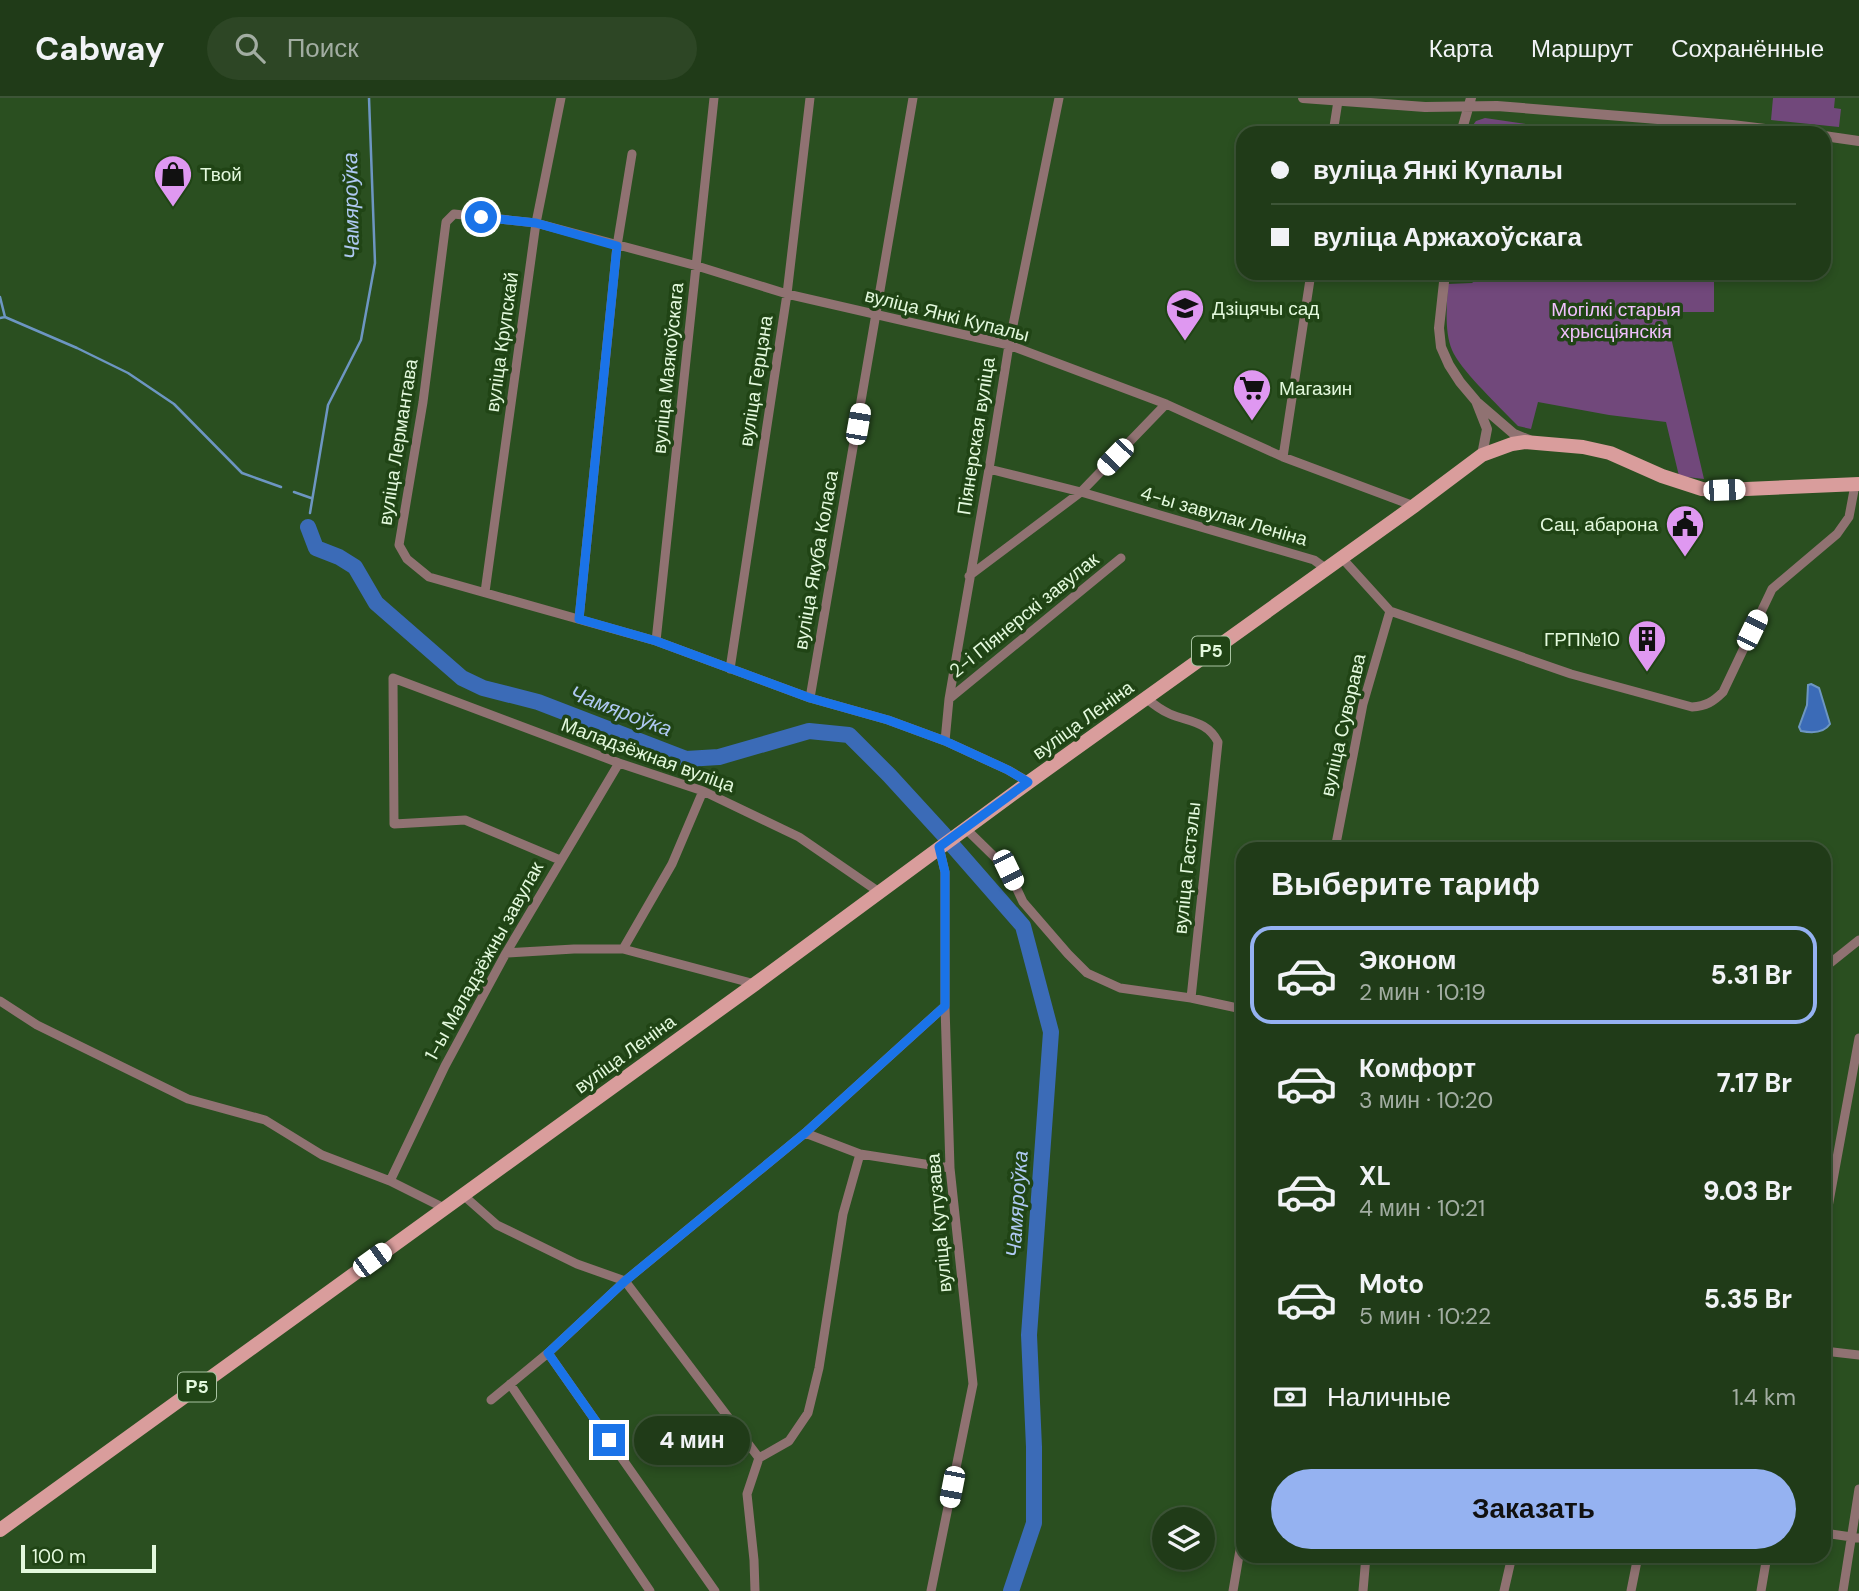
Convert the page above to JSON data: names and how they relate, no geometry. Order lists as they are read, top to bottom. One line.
{"streets":{"main road":["Р5","вуліца Леніна"],"street":["вуліца Янкі Купалы","вуліца Крупскай","вуліца Маякоўскага","вуліца Герцэна","Піянерская вуліца","вуліца Лермантава","4-ы завулак Леніна","вуліца Якуба Коласа","2-і Піянерскі завулак","вуліца Суворава","Маладзёжная вуліца","вуліца Гастэлы","1-ы Маладзёжны завулак","вуліца Кутузава"]},"crossings":[["вуліца Янкі Купалы","вуліца Крупскай"],["вуліца Янкі Купалы","вуліца Маякоўскага"],["вуліца Янкі Купалы","вуліца Герцэна"],["вуліца Янкі Купалы","Піянерская вуліца"],["вуліца Янкі Купалы","вуліца Лермантава"],["вуліца Янкі Купалы","вуліца Якуба Коласа"],["вуліца Янкі Купалы","вуліца Леніна"],["вуліца Крупскай","вуліца Лермантава"],["вуліца Маякоўскага","вуліца Лермантава"],["вуліца Герцэна","вуліца Лермантава"],["Піянерская вуліца","вуліца Лермантава"],["Піянерская вуліца","4-ы завулак Леніна"],["Піянерская вуліца","2-і Піянерскі завулак"],["вуліца Лермантава","вуліца Якуба Коласа"],["вуліца Лермантава","вуліца Леніна"],["4-ы завулак Леніна","вуліца Леніна"],["вуліца Леніна","Маладзёжная вуліца"],["вуліца Леніна","вуліца Гастэлы"],["вуліца Леніна","вуліца Кутузава"],["Маладзёжная вуліца","1-ы Маладзёжны завулак"]],"water":["Чамяроўка"],"parks":["Могілкі старыя хрысціянскія"],"places":{"shop":["Твой"],"school or university":["Дзіцячы сад"],"supermarket":["Магазин"],"public building":["Сац. абарона"],"building":["ГРП№10"]},"scale_bar":"100 m","page":{"header":"Cabway","search":"Поиск","nav":["Карта","Маршрут","Сохранённые"],"banner":["вуліца Янкі Купалы","вуліца Аржахоўскага"],"heading":"Выберите тариф","list":[{"name":"Эконом","note":"2 мин · 10:19","value":"5.31 Br"},{"name":"Комфорт","note":"3 мин · 10:20","value":"7.17 Br"},{"name":"XL","note":"4 мин · 10:21","value":"9.03 Br"},{"name":"Moto","note":"5 мин · 10:22","value":"5.35 Br"}],"pay":["Наличные","1.4 km"],"bubble":"4 мин","buttons":"Заказать","scale":"100 m"}}
